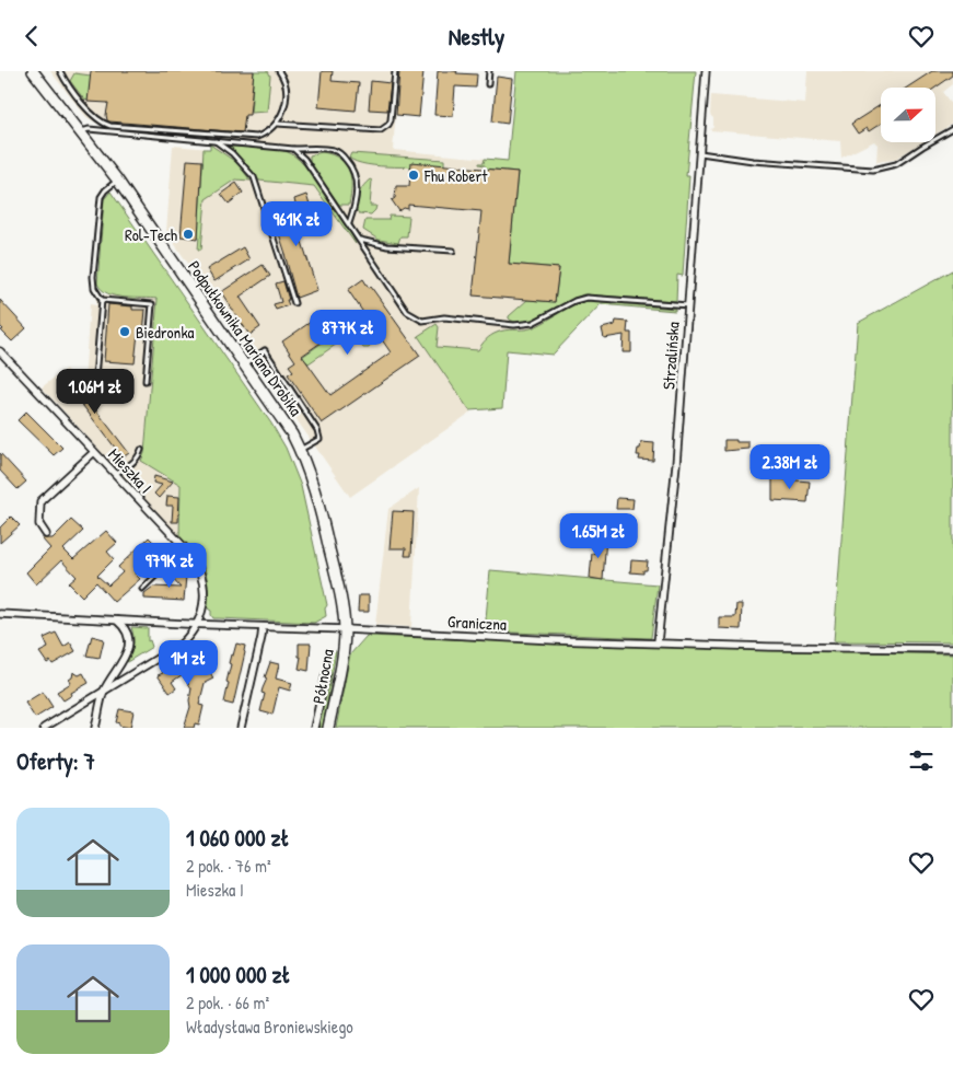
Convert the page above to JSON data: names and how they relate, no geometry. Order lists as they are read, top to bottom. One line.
{"streets":{"main road":["Podpułkownika Mariana Drobika","Północna"],"street":["Strzalińska","Mieszka I","Graniczna"]},"crossings":[["Podpułkownika Mariana Drobika","Graniczna"],["Podpułkownika Mariana Drobika","Północna"],["Strzalińska","Graniczna"],["Mieszka I","Graniczna"],["Graniczna","Północna"]],"places":["Fhu Robert","Rol-Tech","Biedronka"],"north":"right","page":{"header":"Nestly","price":["961K zł","877K zł","1.06M zł","2.38M zł","1.65M zł","979K zł","1M zł"],"heading":"Oferty: 7","list":[{"name":"1 060 000 zł","note":"2 pok. · 76 m² · Mieszka I"},{"name":"1 000 000 zł","note":"2 pok. · 66 m² · Władysława Broniewskiego"}]}}
